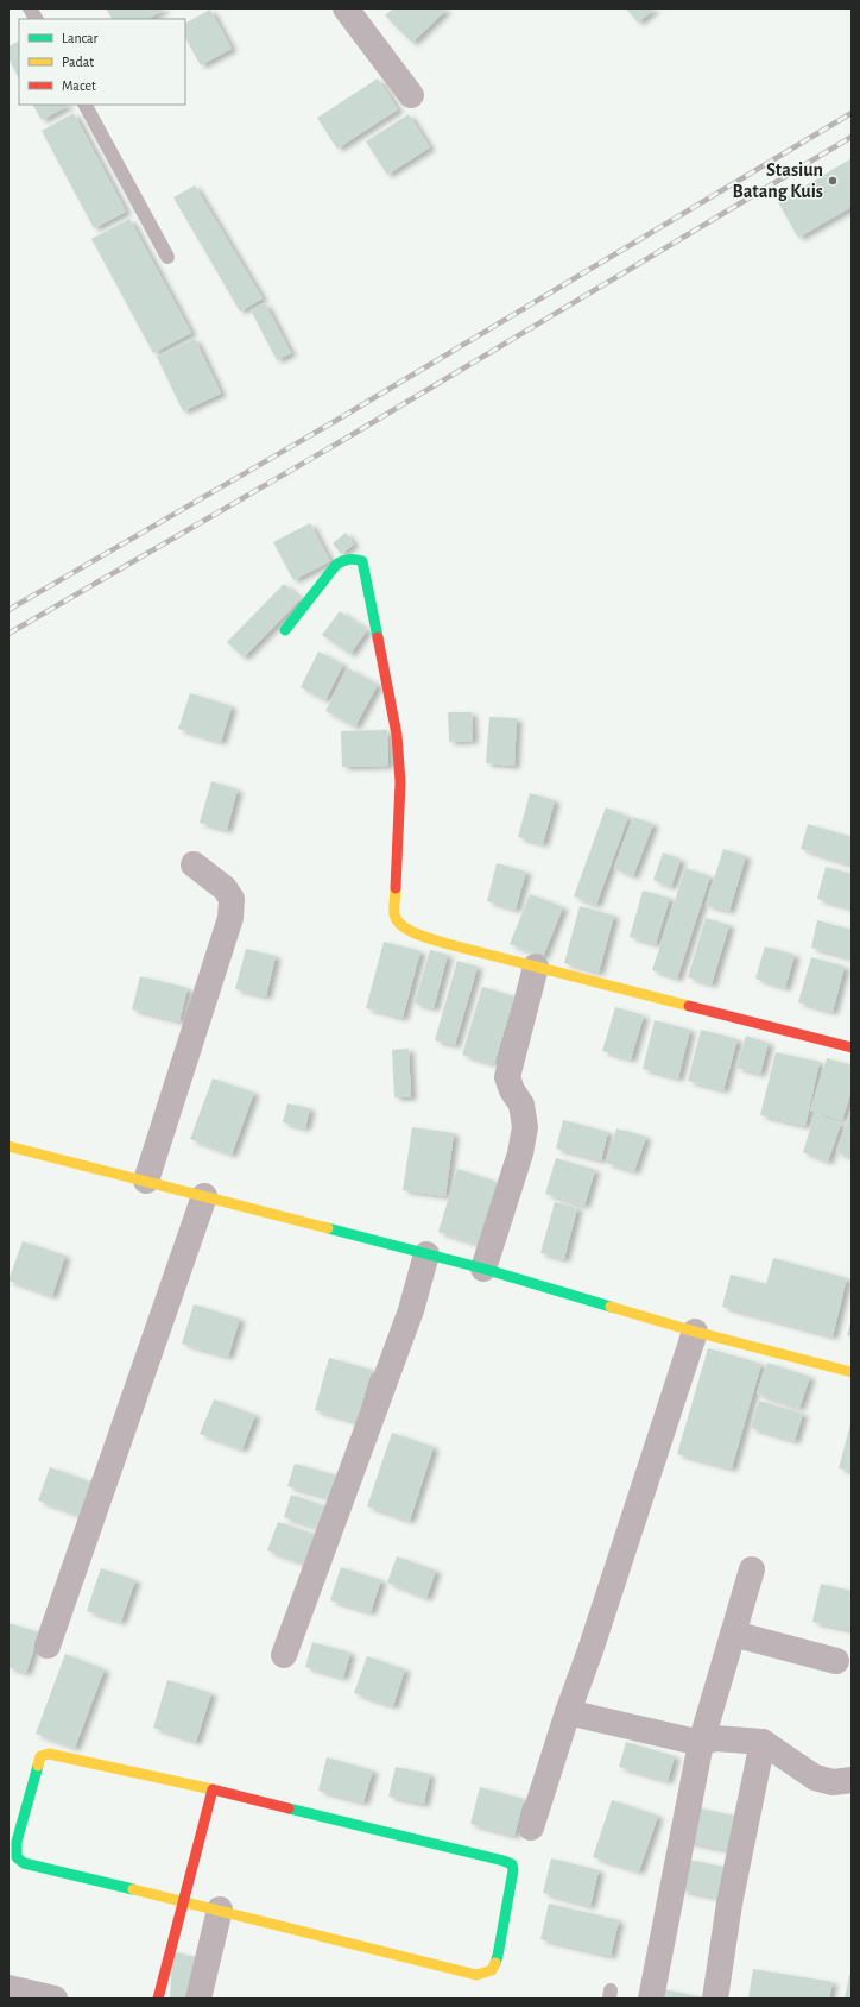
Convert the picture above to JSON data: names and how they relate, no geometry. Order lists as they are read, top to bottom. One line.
{"places":["Stasiun Batang Kuis"],"legend":["Lancar","Padat","Macet"]}
